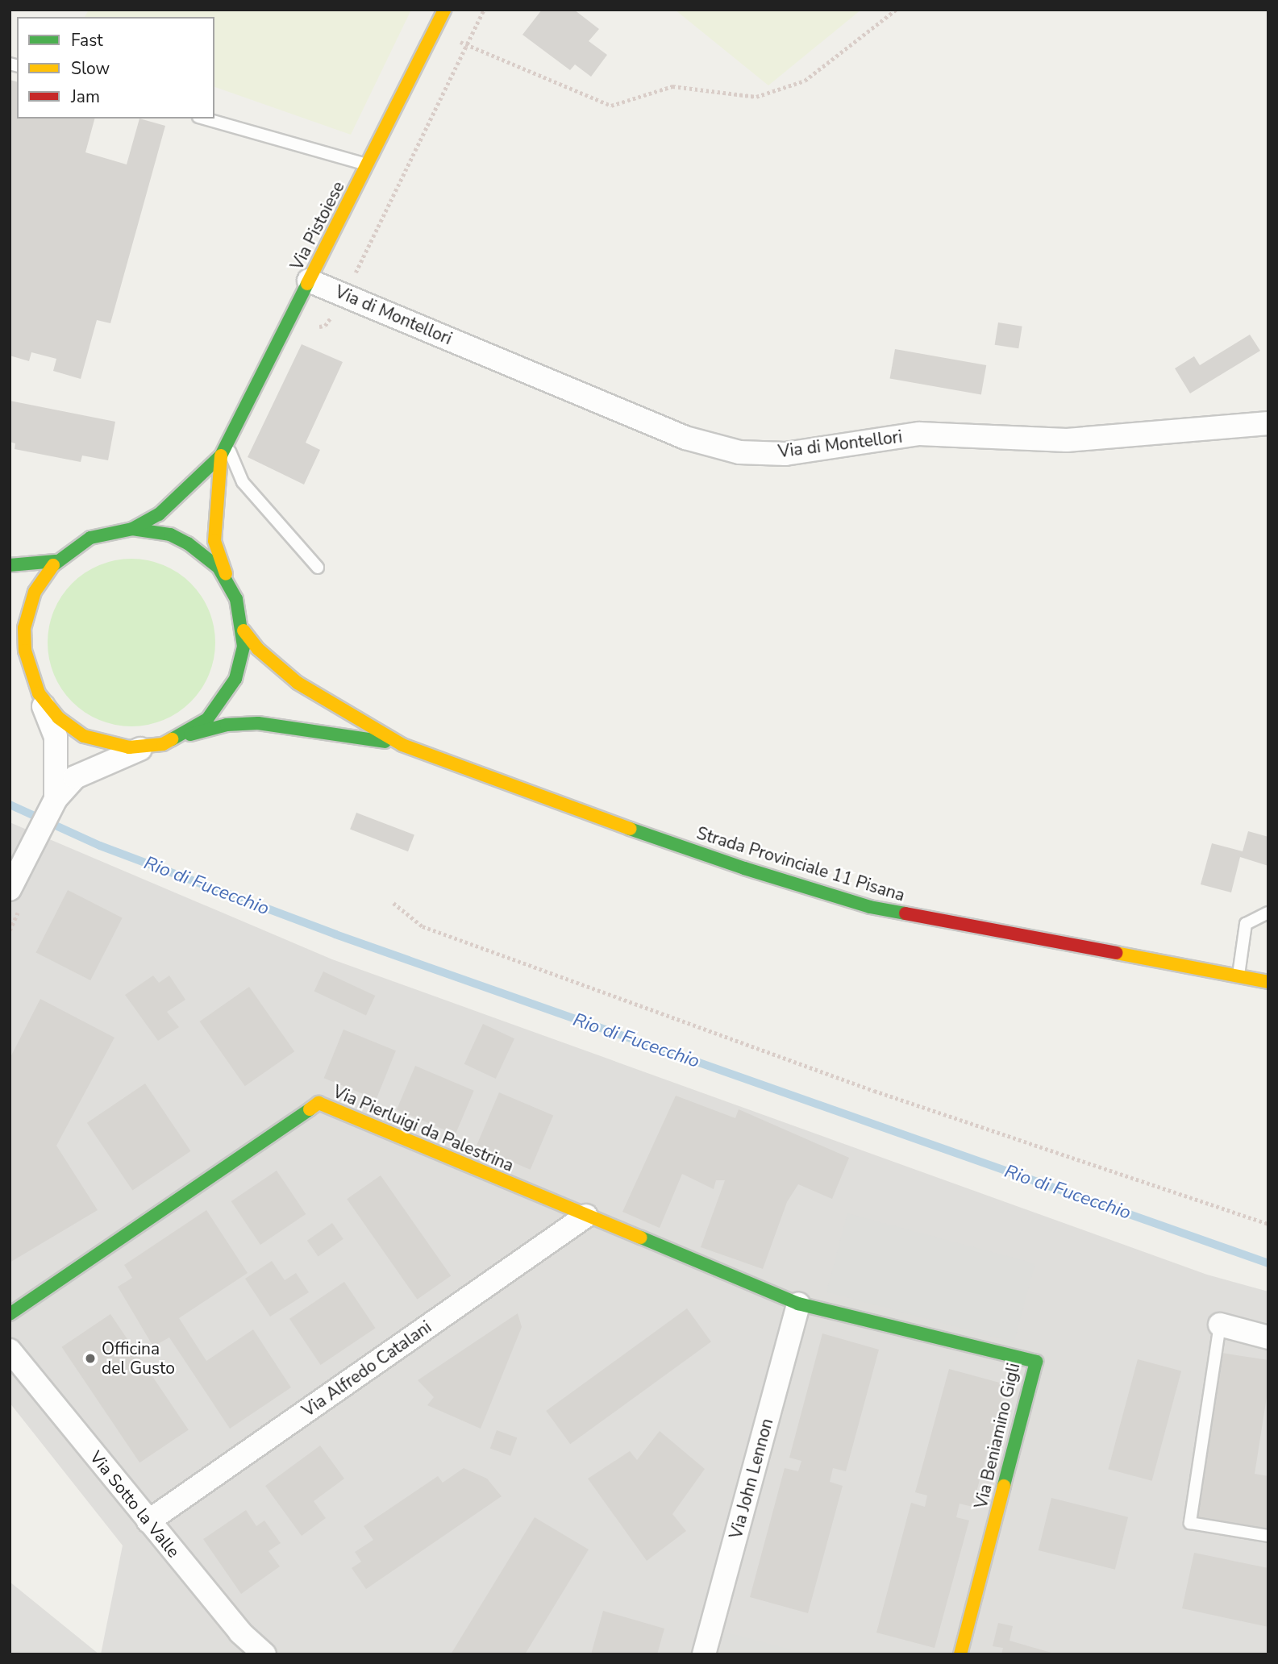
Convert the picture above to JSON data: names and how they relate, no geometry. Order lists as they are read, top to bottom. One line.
{"streets":{"main road":["Via Pistoiese","Strada Provinciale 11 Pisana","Via Pierluigi da Palestrina","Via Beniamino Gigli"],"street":["Via di Montellori","Via Alfredo Catalani","Via John Lennon","Via Sotto la Valle"]},"crossings":[["Via Pistoiese","Via di Montellori"],["Via Pistoiese","Strada Provinciale 11 Pisana"],["Via Pierluigi da Palestrina","Via Alfredo Catalani"],["Via Pierluigi da Palestrina","Via Beniamino Gigli"],["Via Pierluigi da Palestrina","Via John Lennon"],["Via Alfredo Catalani","Via Sotto la Valle"],["Via Beniamino Gigli","Via John Lennon"]],"water":["Rio di Fucecchio"],"places":["Officina del Gusto"],"legend":["Fast","Slow","Jam"]}
